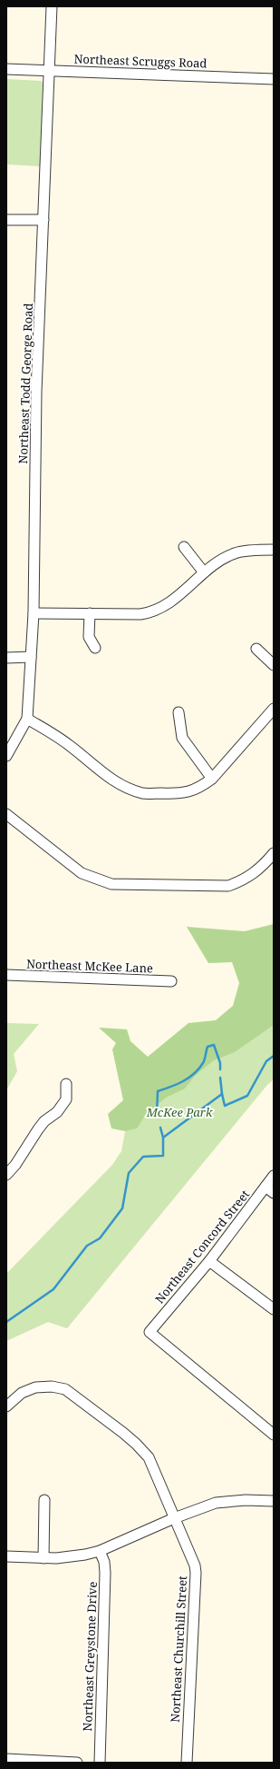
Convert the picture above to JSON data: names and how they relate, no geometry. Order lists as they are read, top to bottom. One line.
{"streets":{"street":["Northeast Scruggs Road","Northeast Todd George Road","Northeast McKee Lane","Northeast Concord Street","Northeast Churchill Street","Northeast Greystone Drive"]},"crossings":[["Northeast Scruggs Road","Northeast Todd George Road"]],"parks":["McKee Park"]}
